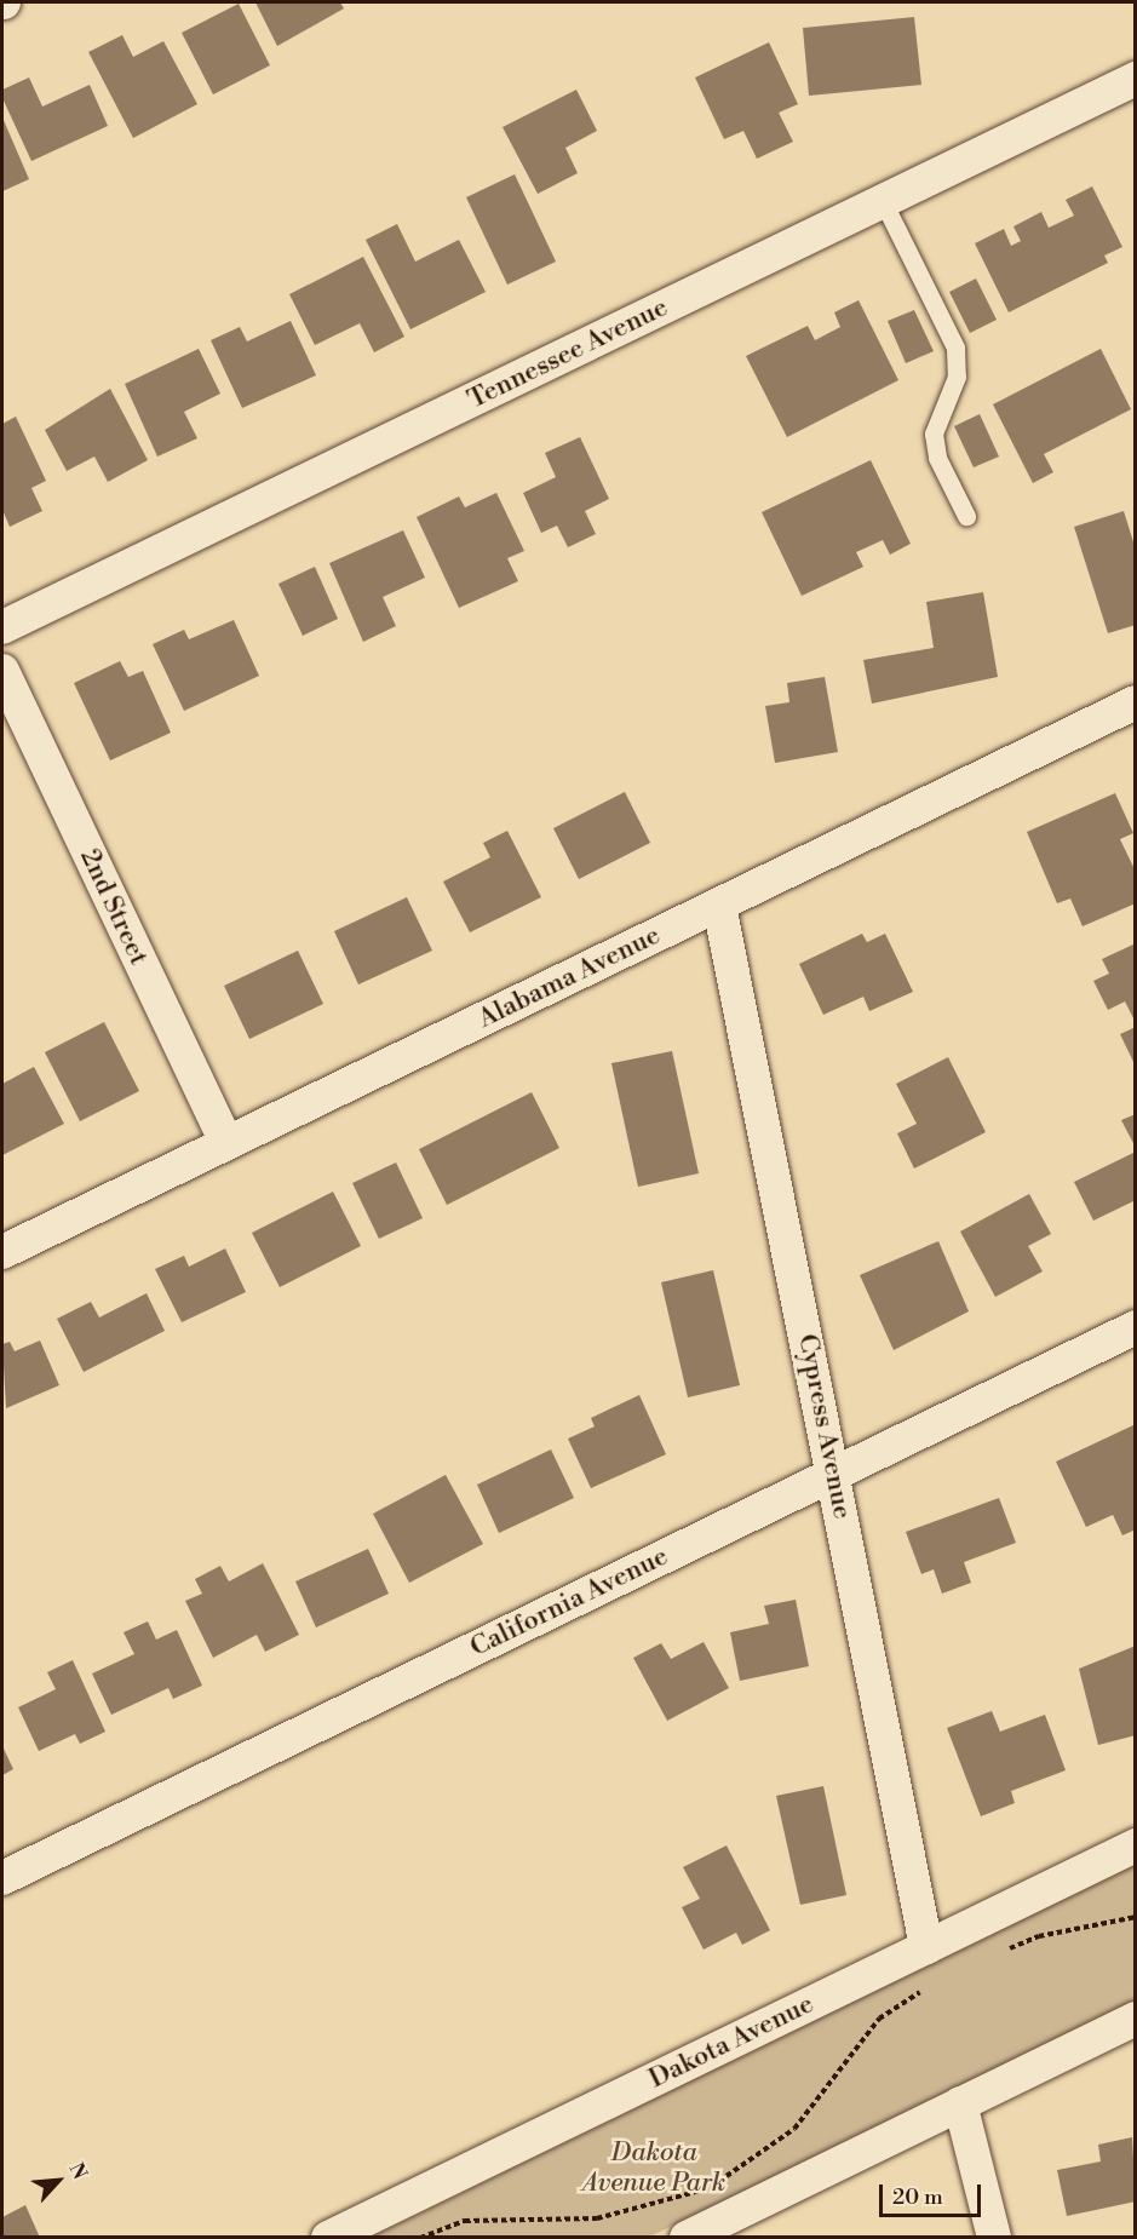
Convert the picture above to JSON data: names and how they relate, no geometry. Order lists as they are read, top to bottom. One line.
{"streets":{"street":["Tennessee Avenue","2nd Street","Alabama Avenue","Cypress Avenue","California Avenue","Dakota Avenue"]},"crossings":[["2nd Street","Alabama Avenue"],["Alabama Avenue","Cypress Avenue"],["Cypress Avenue","California Avenue"],["Cypress Avenue","Dakota Avenue"]],"parks":["Dakota Avenue Park"],"scale_bar":"20 m","north":"top right"}
